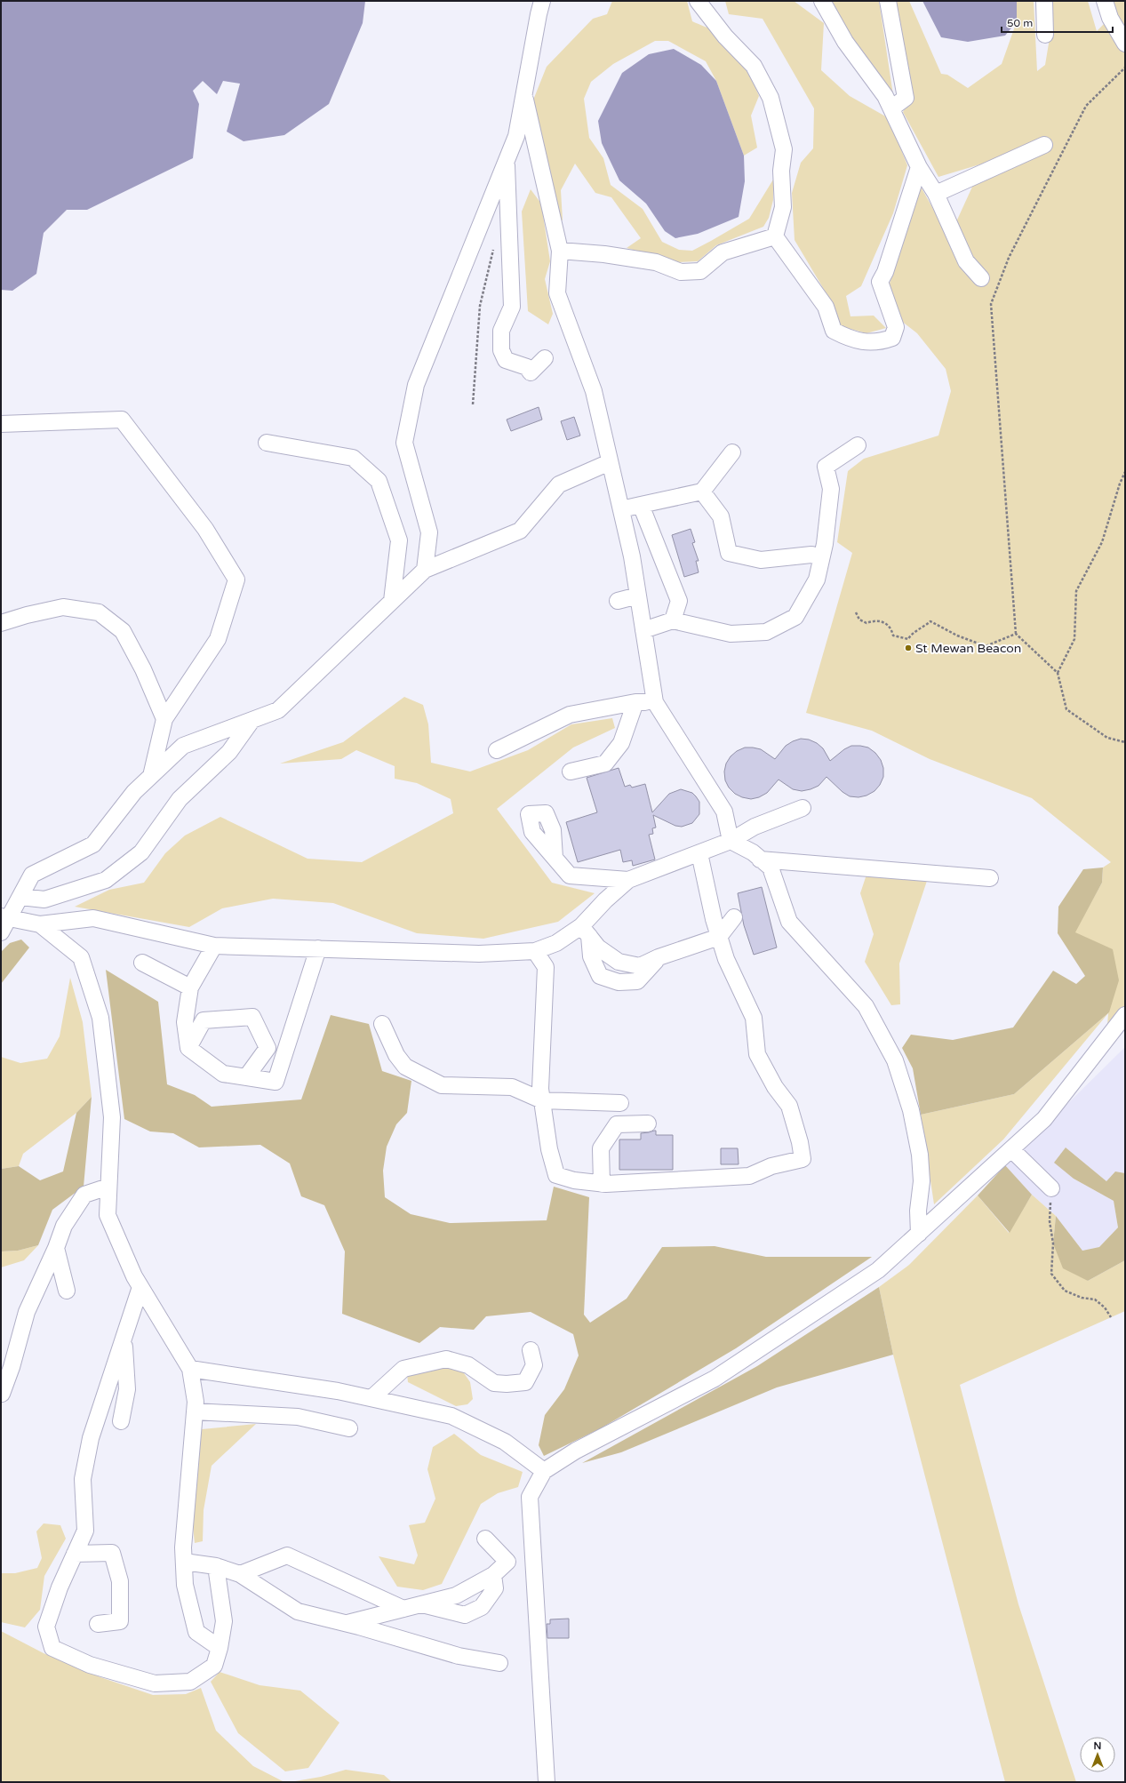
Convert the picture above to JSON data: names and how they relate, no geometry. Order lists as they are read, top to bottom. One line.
{"places":["St Mewan Beacon"],"scale_bar":"50 m","north":"top"}
